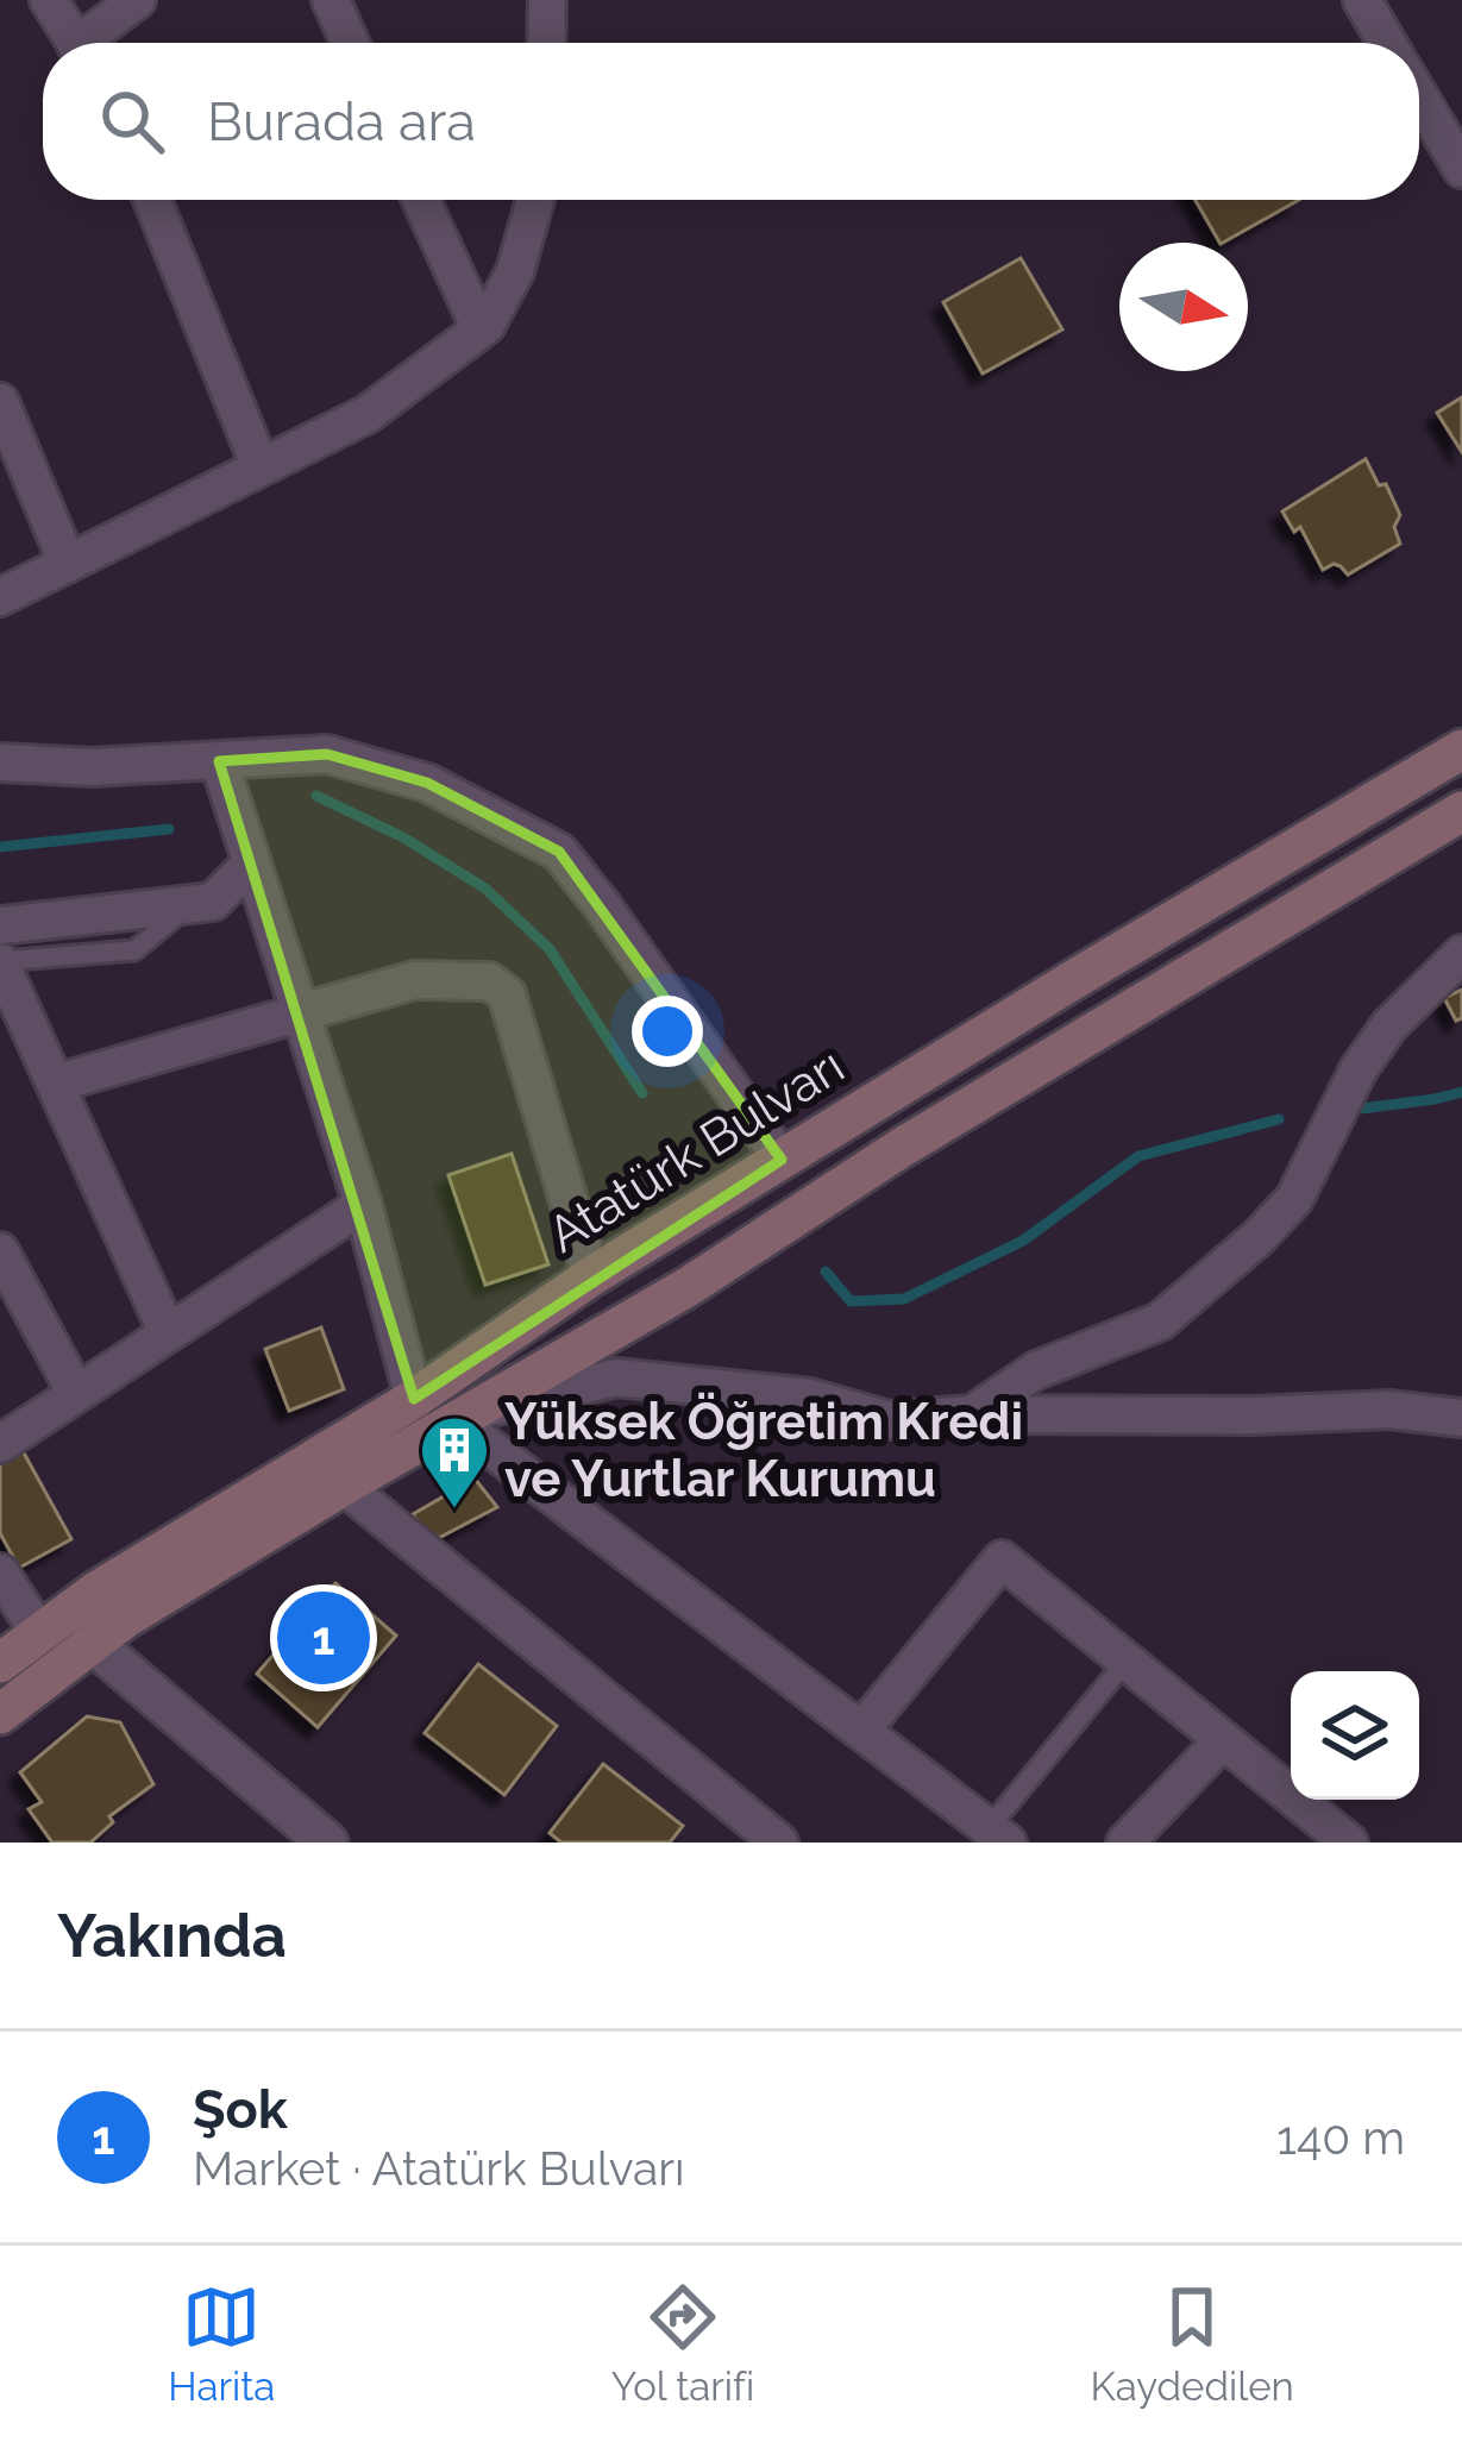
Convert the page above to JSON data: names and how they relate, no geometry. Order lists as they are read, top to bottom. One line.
{"streets":{"main road":["Atatürk Bulvarı"]},"places":{"building":["Yüksek Öğretim Kredi ve Yurtlar Kurumu"]},"north":"right","page":{"search":"Burada ara","pins":"1","heading":"Yakında","list":[{"mark":"1","name":"Şok","note":"Market · Atatürk Bulvarı","value":"140 m"}],"nav":["Harita","Yol tarifi","Kaydedilen"]}}
